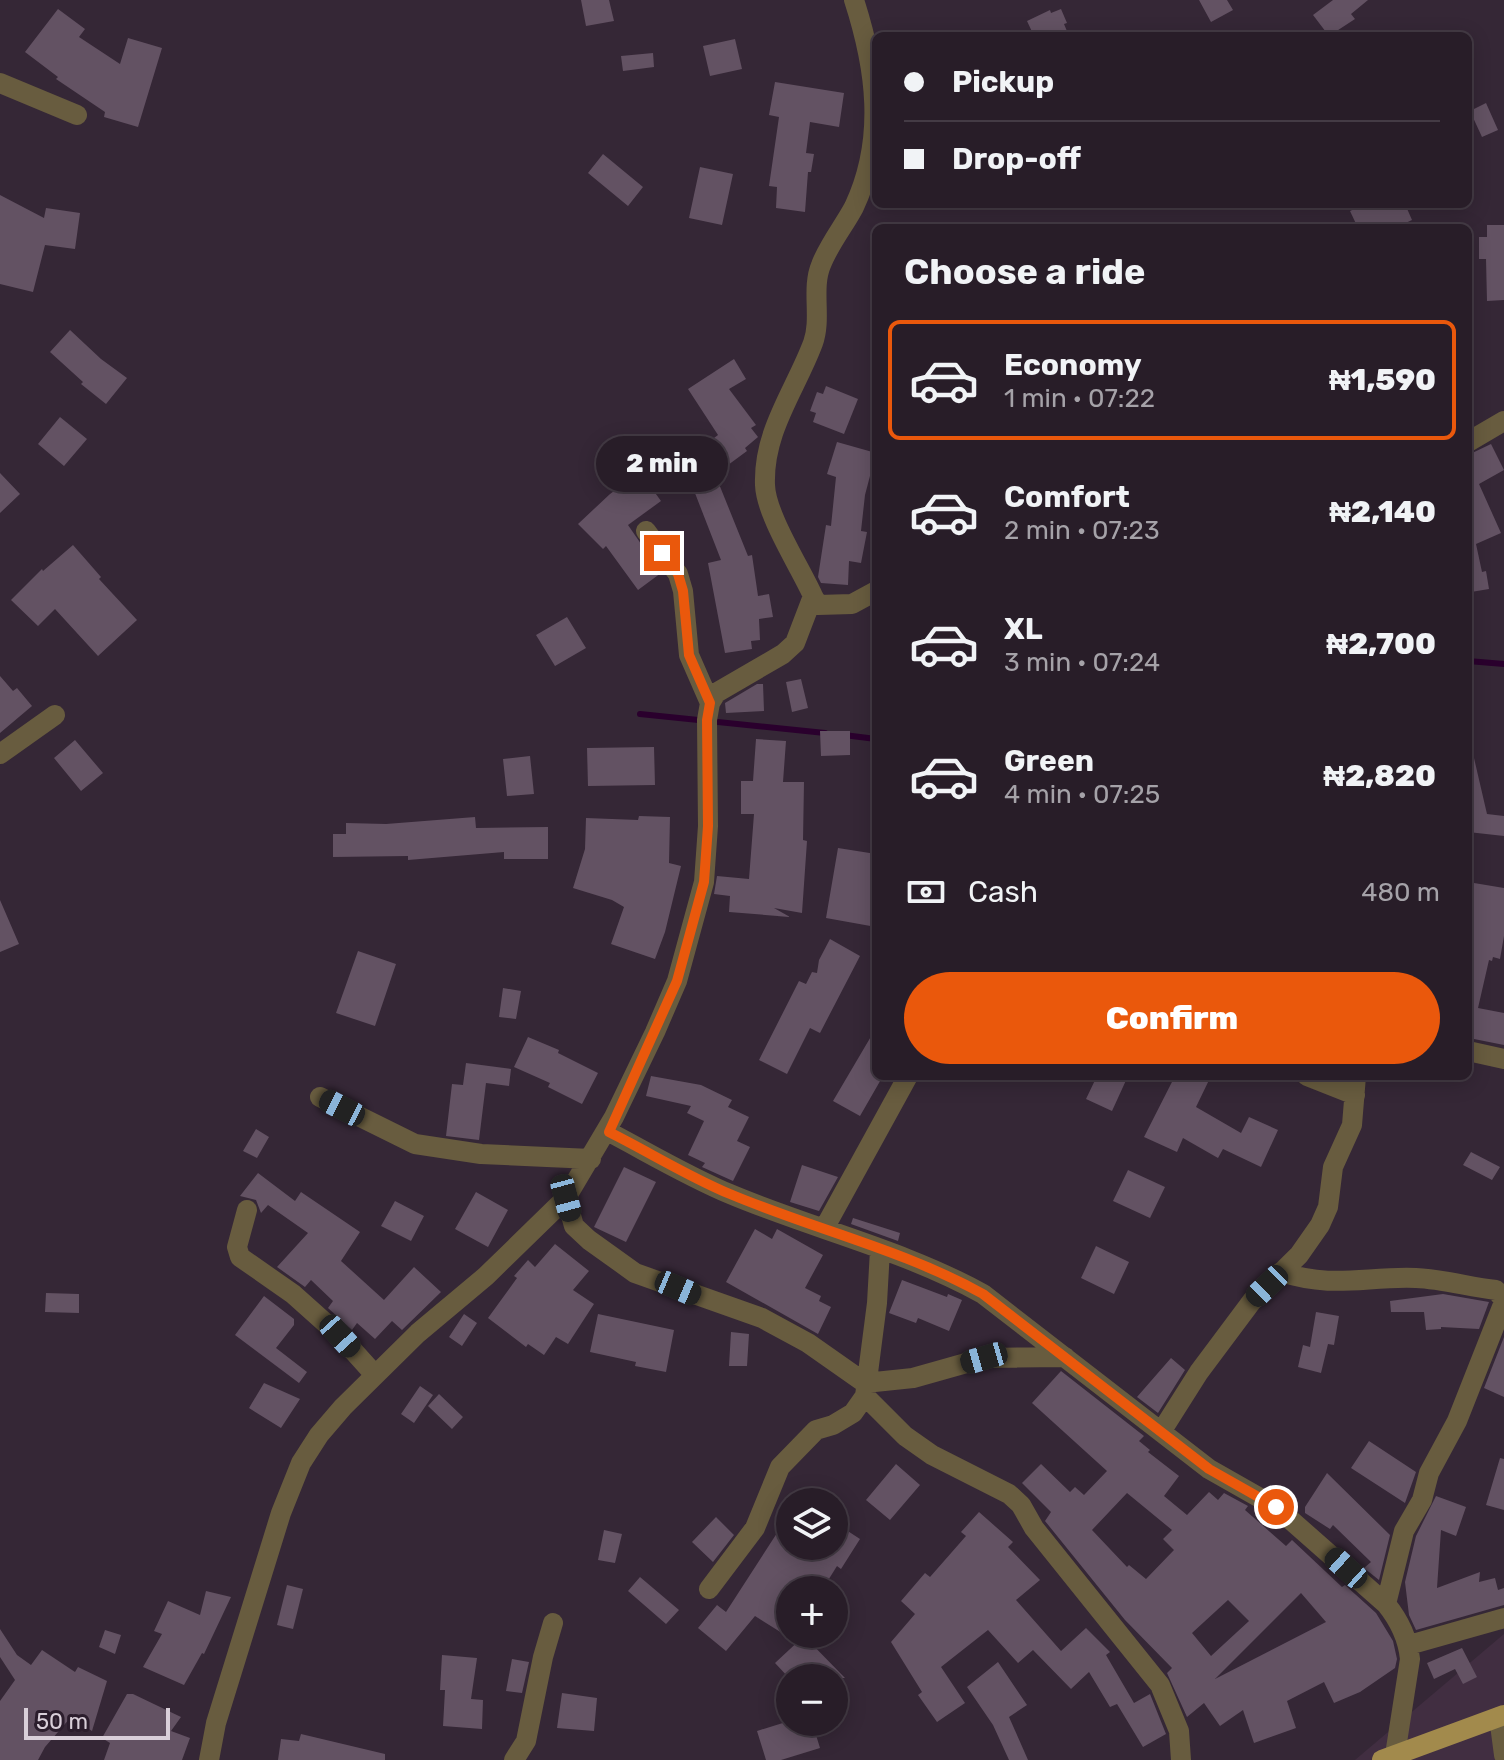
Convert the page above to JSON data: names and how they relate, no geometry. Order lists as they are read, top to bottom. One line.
{"scale_bar":"50 m","page":{"banner":["Pickup","Drop-off"],"heading":"Choose a ride","list":[{"name":"Economy","note":"1 min · 07:22","value":"₦1,590"},{"name":"Comfort","note":"2 min · 07:23","value":"₦2,140"},{"name":"XL","note":"3 min · 07:24","value":"₦2,700"},{"name":"Green","note":"4 min · 07:25","value":"₦2,820"}],"bubble":"2 min","pay":["Cash","480 m"],"buttons":"Confirm","map_buttons":["+","−"],"scale":"50 m"}}
